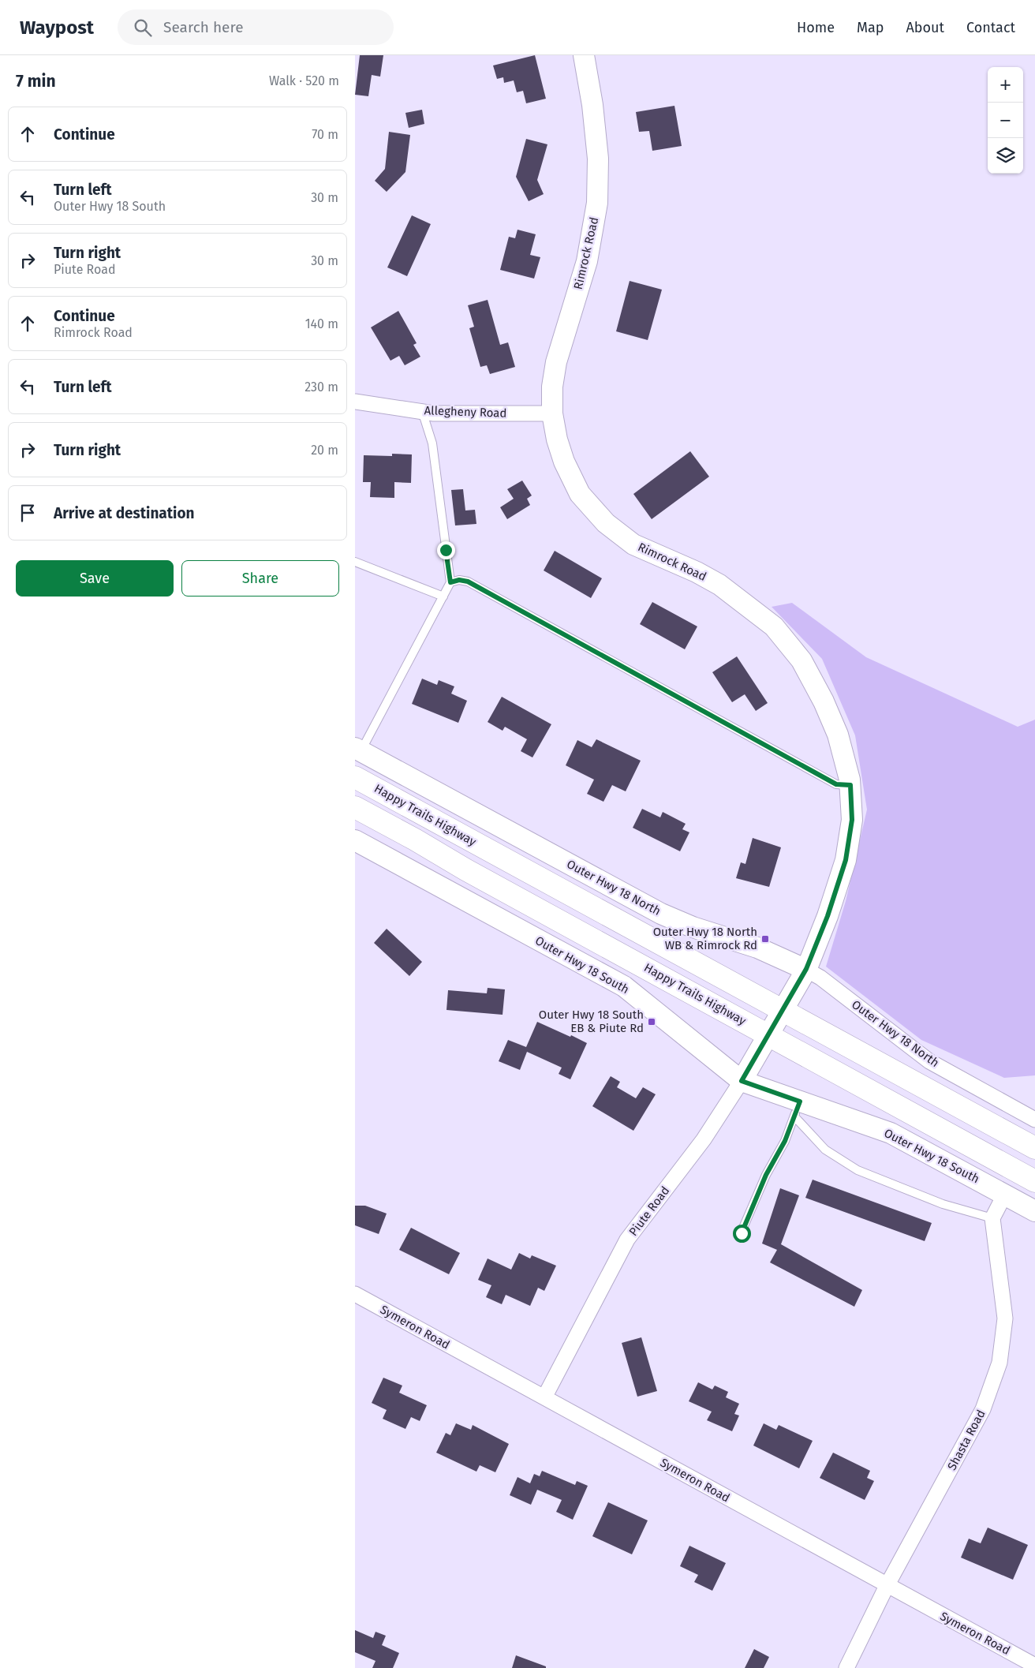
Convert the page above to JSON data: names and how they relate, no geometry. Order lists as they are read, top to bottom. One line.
{"streets":{"main road":["Happy Trails Highway"],"street":["Rimrock Road","Allegheny Road","Outer Hwy 18 North","Outer Hwy 18 South","Piute Road","Symeron Road","Shasta Road"]},"crossings":[["Rimrock Road","Allegheny Road"],["Rimrock Road","Happy Trails Highway"],["Rimrock Road","Outer Hwy 18 North"],["Rimrock Road","Piute Road"],["Happy Trails Highway","Piute Road"],["Outer Hwy 18 South","Piute Road"],["Piute Road","Symeron Road"],["Symeron Road","Shasta Road"]],"places":{"transit":["Outer Hwy 18 North WB & Rimrock Rd","Outer Hwy 18 South EB & Piute Rd"]},"page":{"header":"Waypost","search":"Search here","nav":["Home","Map","About","Contact"],"heading":["7 min","Walk · 520 m"],"map_buttons":["+","−"],"list":[["Continue","70 m"],["Turn left","Outer Hwy 18 South","30 m"],["Turn right","Piute Road","30 m"],["Continue","Rimrock Road","140 m"],["Turn left","230 m"],["Turn right","20 m"],"Arrive at destination"],"buttons":["Save","Share"]}}
